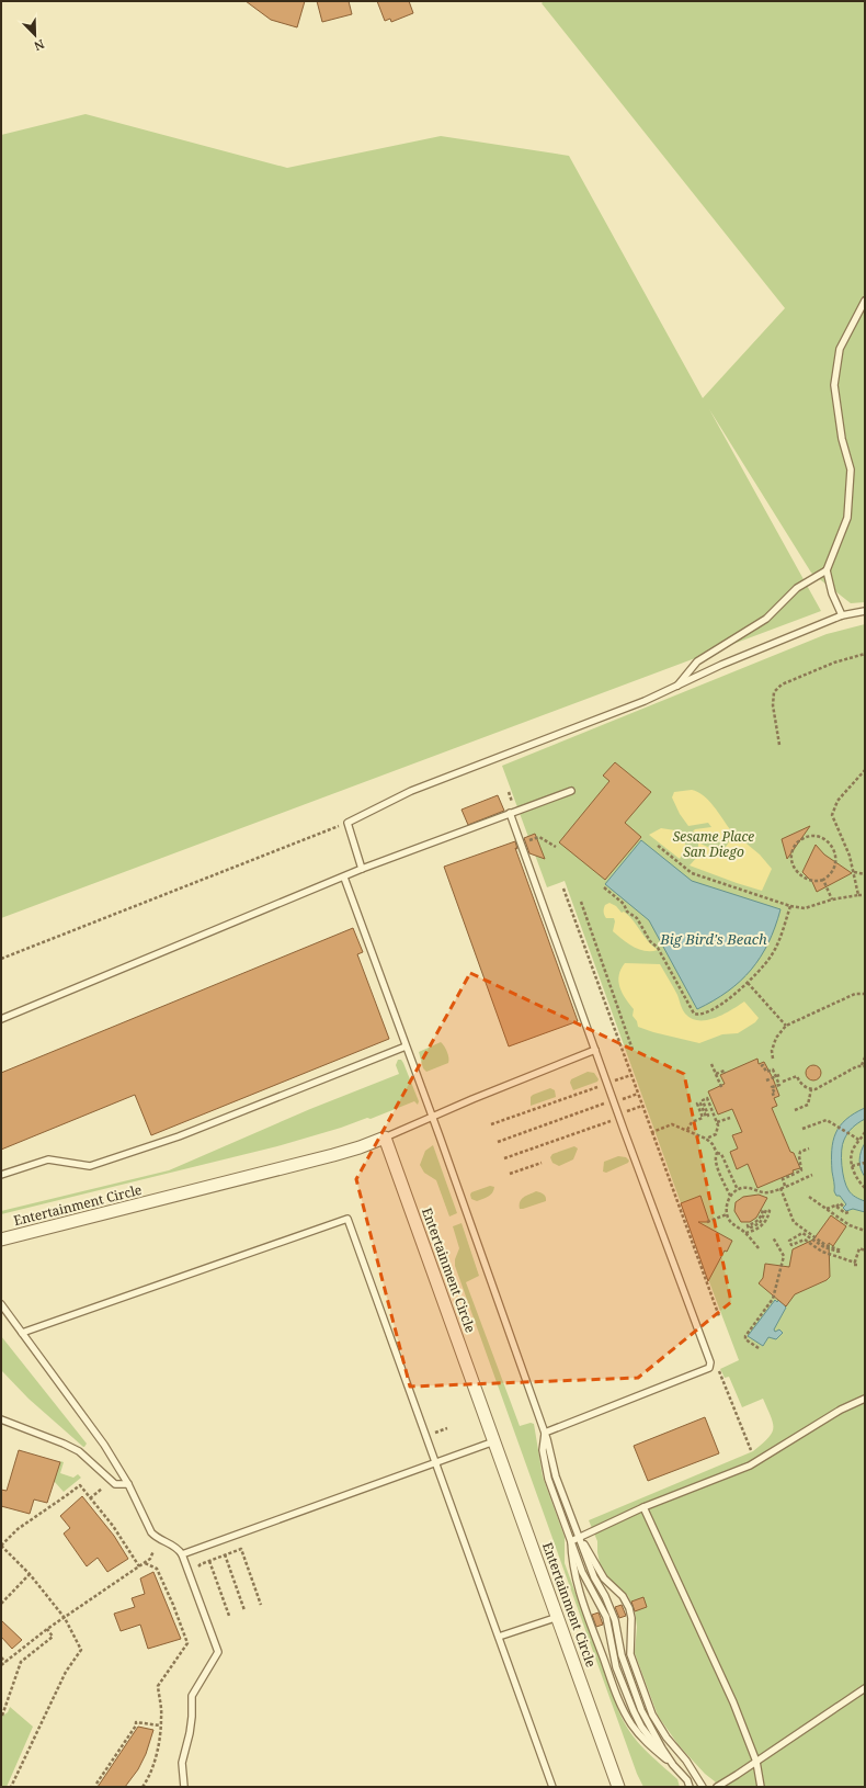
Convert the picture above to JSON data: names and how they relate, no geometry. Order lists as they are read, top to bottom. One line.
{"streets":{"street":["Entertainment Circle"]},"water":["Big Bird's Beach"],"parks":["Sesame Place San Diego"],"north":"bottom right"}
